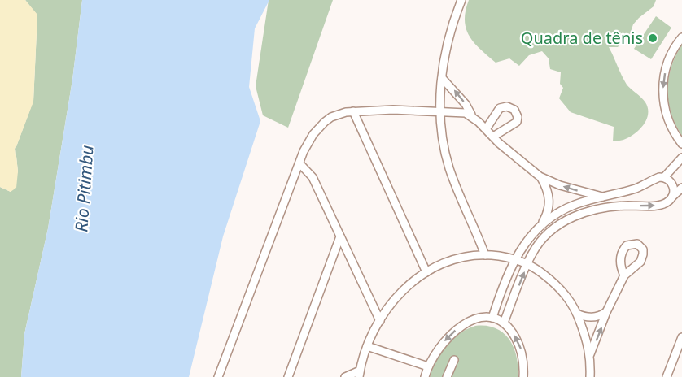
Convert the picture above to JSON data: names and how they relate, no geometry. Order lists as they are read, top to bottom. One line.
{"water":["Rio Pitimbu"],"places":["Quadra de tênis"]}
